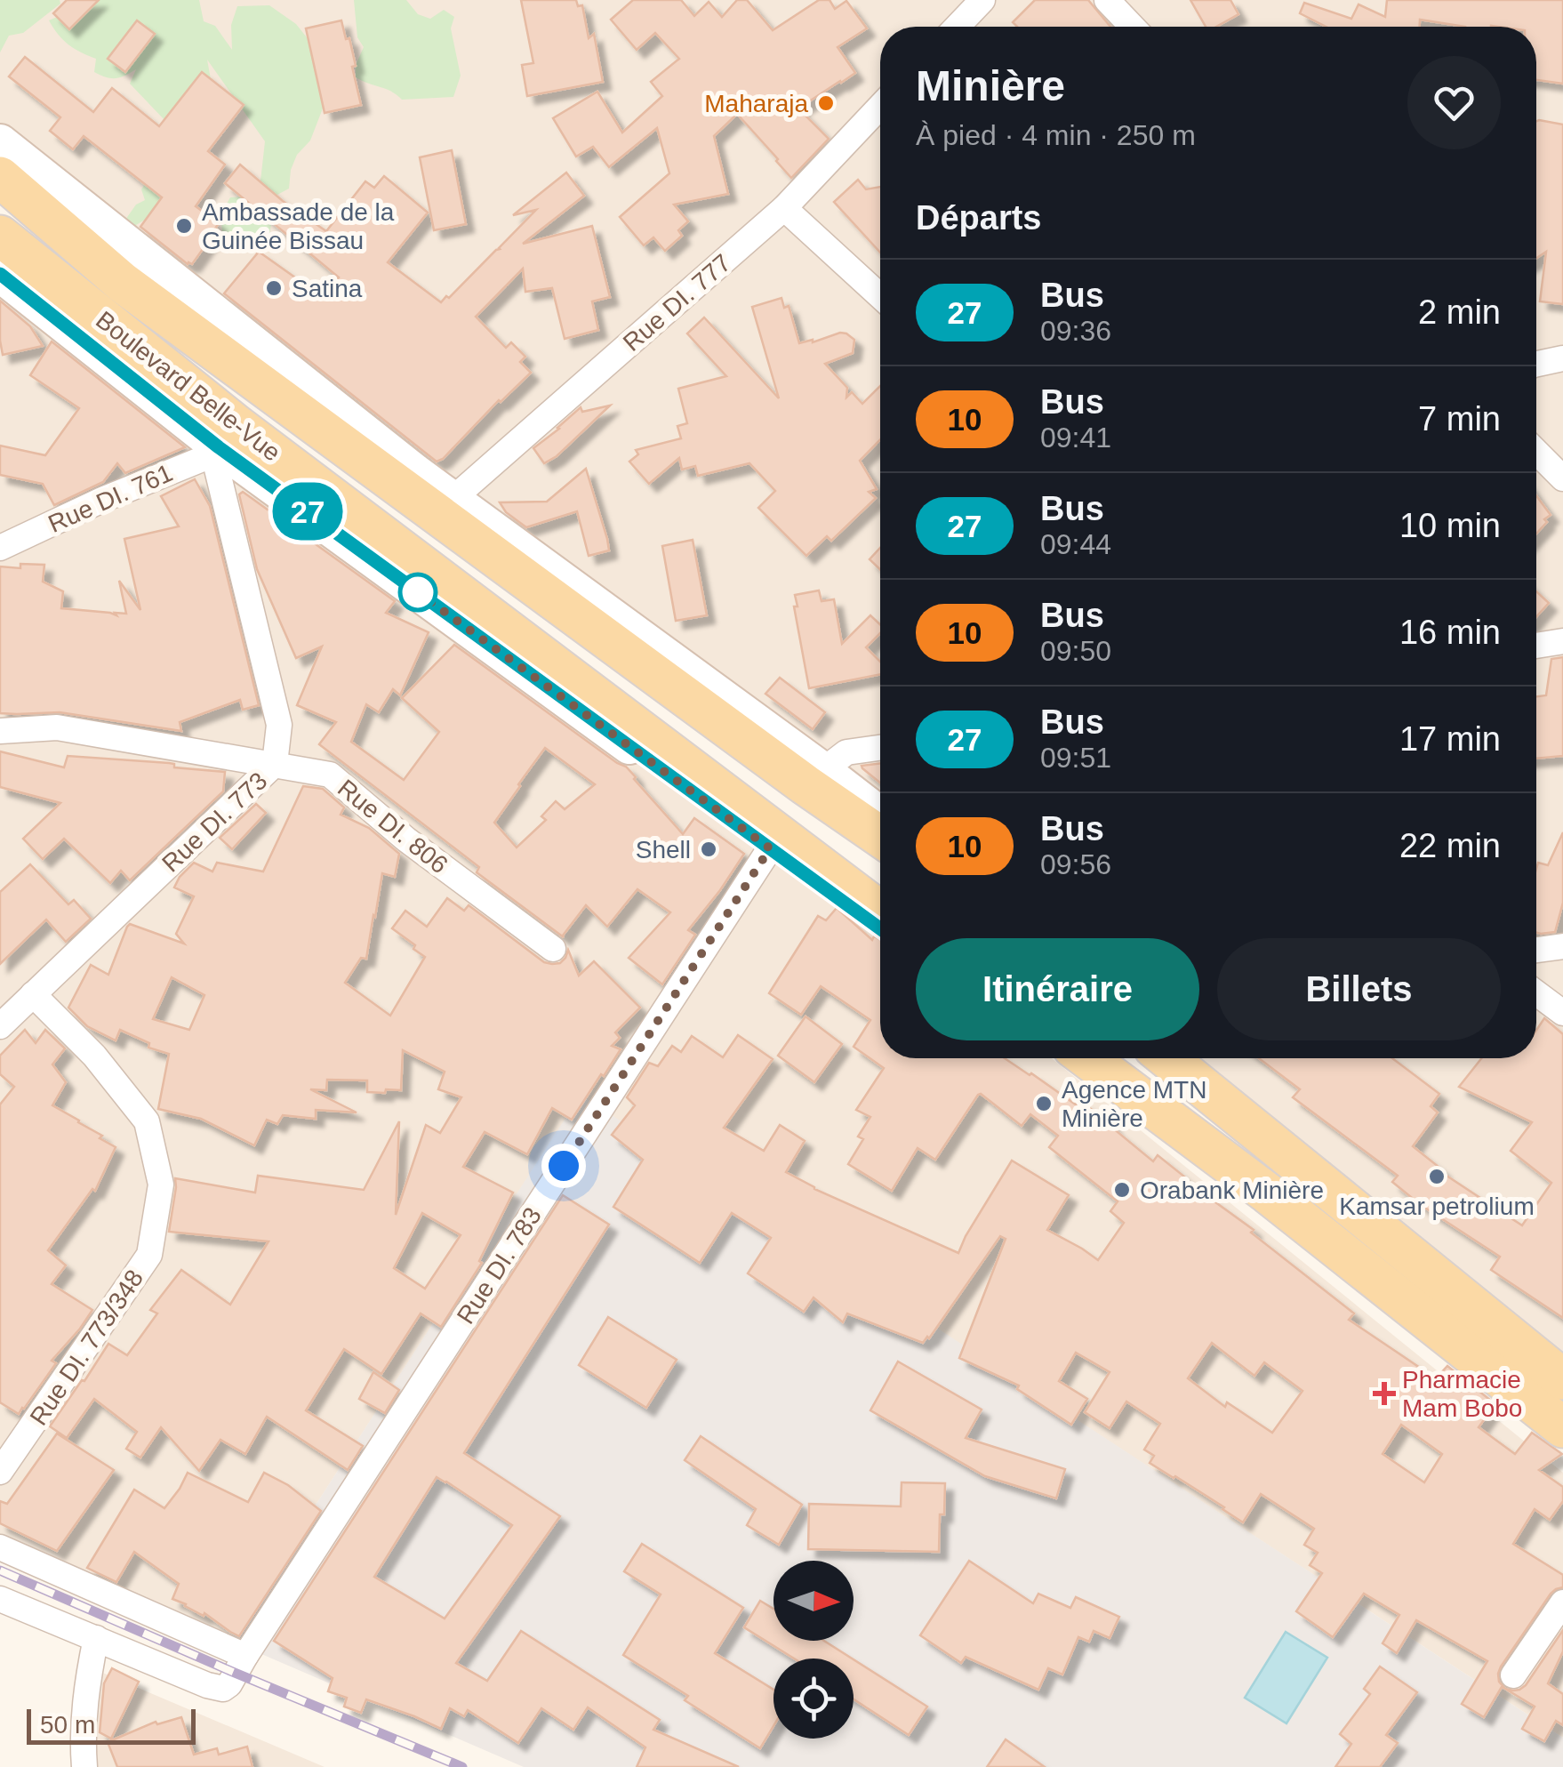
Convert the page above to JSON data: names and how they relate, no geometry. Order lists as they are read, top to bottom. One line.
{"streets":{"main road":["Boulevard Belle-Vue"],"street":["Rue DI. 777","Rue DI. 761","Rue DI. 773","Rue DI. 806","Rue DI. 783","Rue DI. 773/348"]},"crossings":[["Rue DI. 777","Boulevard Belle-Vue"],["Boulevard Belle-Vue","Rue DI. 761"],["Boulevard Belle-Vue","Rue DI. 773"],["Boulevard Belle-Vue","Rue DI. 783"],["Rue DI. 761","Rue DI. 773"],["Rue DI. 773","Rue DI. 806"],["Rue DI. 773","Rue DI. 773/348"]],"places":{"other":["Maharaja","Ambassade de la Guinée Bissau","Satina","Shell","Agence MTN Minière","Kamsar petrolium","Orabank Minière"],"health":["Pharmacie Mam Bobo"]},"lines":["bus line 27"],"scale_bar":"50 m","north":"right","page":{"on_map":"27","heading":[["Minière","À pied · 4 min · 250 m"],"Départs"],"list":[{"mark":"27","name":"Bus","note":"09:36","value":"2 min"},{"mark":"10","name":"Bus","note":"09:41","value":"7 min"},{"mark":"27","name":"Bus","note":"09:44","value":"10 min"},{"mark":"10","name":"Bus","note":"09:50","value":"16 min"},{"mark":"27","name":"Bus","note":"09:51","value":"17 min"},{"mark":"10","name":"Bus","note":"09:56","value":"22 min"}],"buttons":["Itinéraire","Billets"],"scale":"50 m"}}
